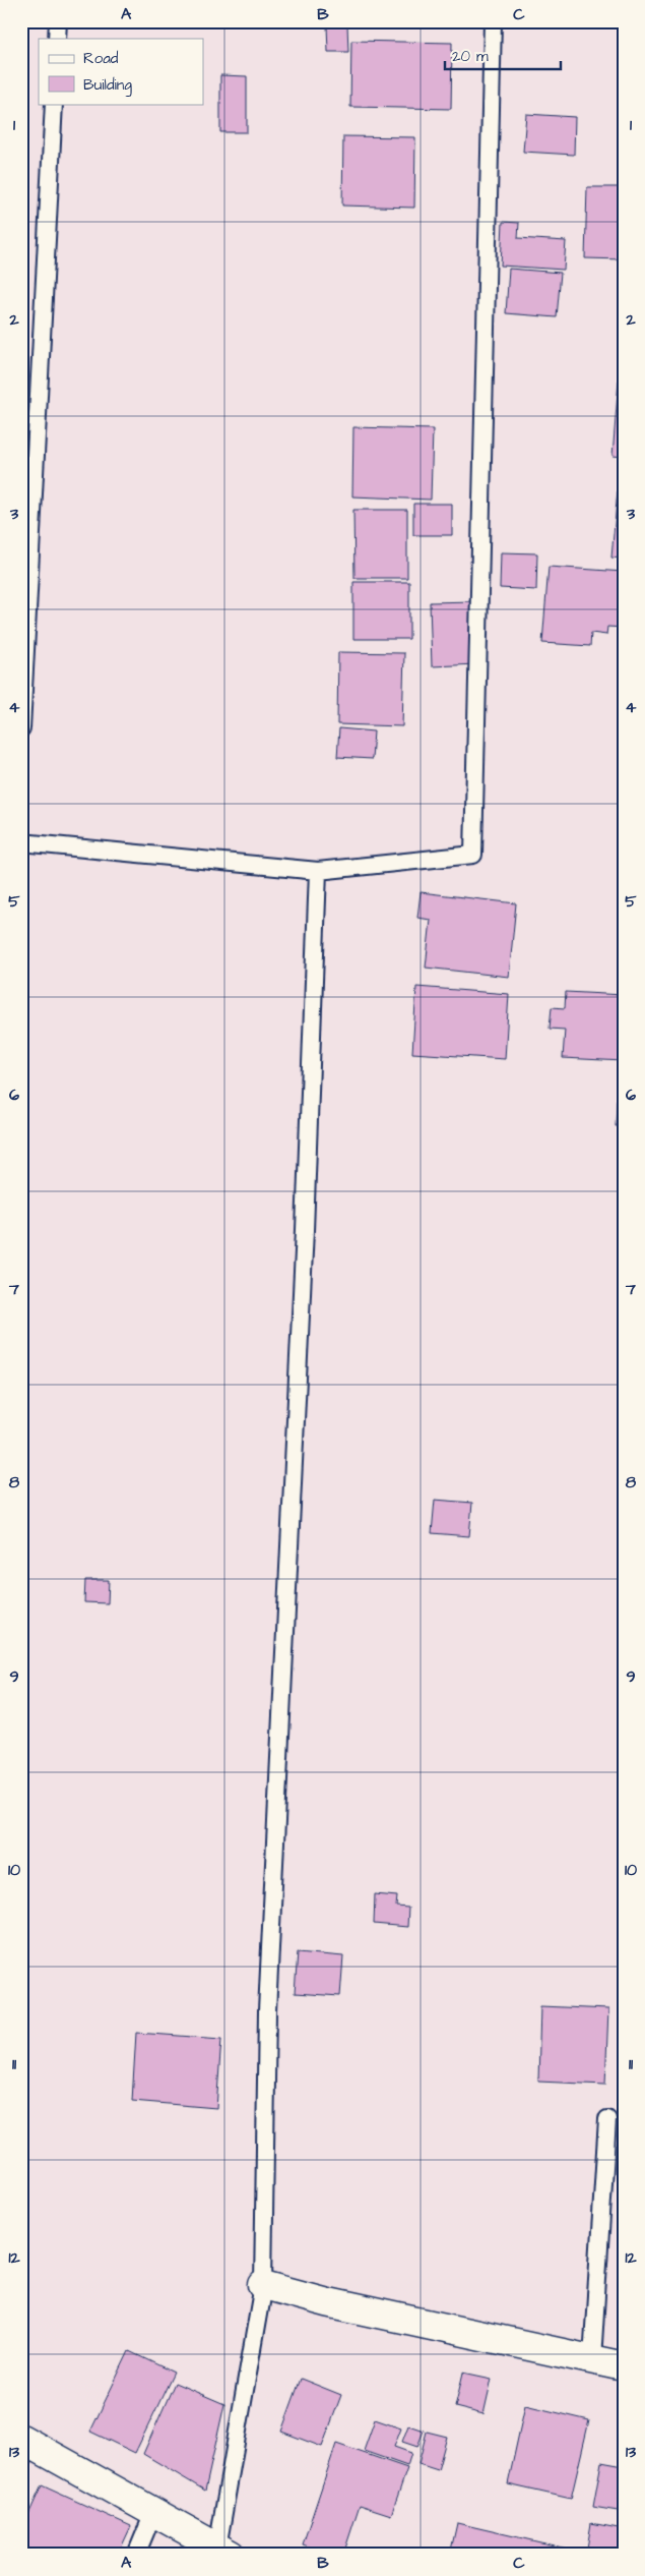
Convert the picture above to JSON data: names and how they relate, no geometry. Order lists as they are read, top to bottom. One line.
{"legend":["Road","Building"],"scale_bar":"20 m","grid":{"columns":["A","B","C"],"rows":["1","2","3","4","5","6","7","8","9","10","11","12","13"]}}
